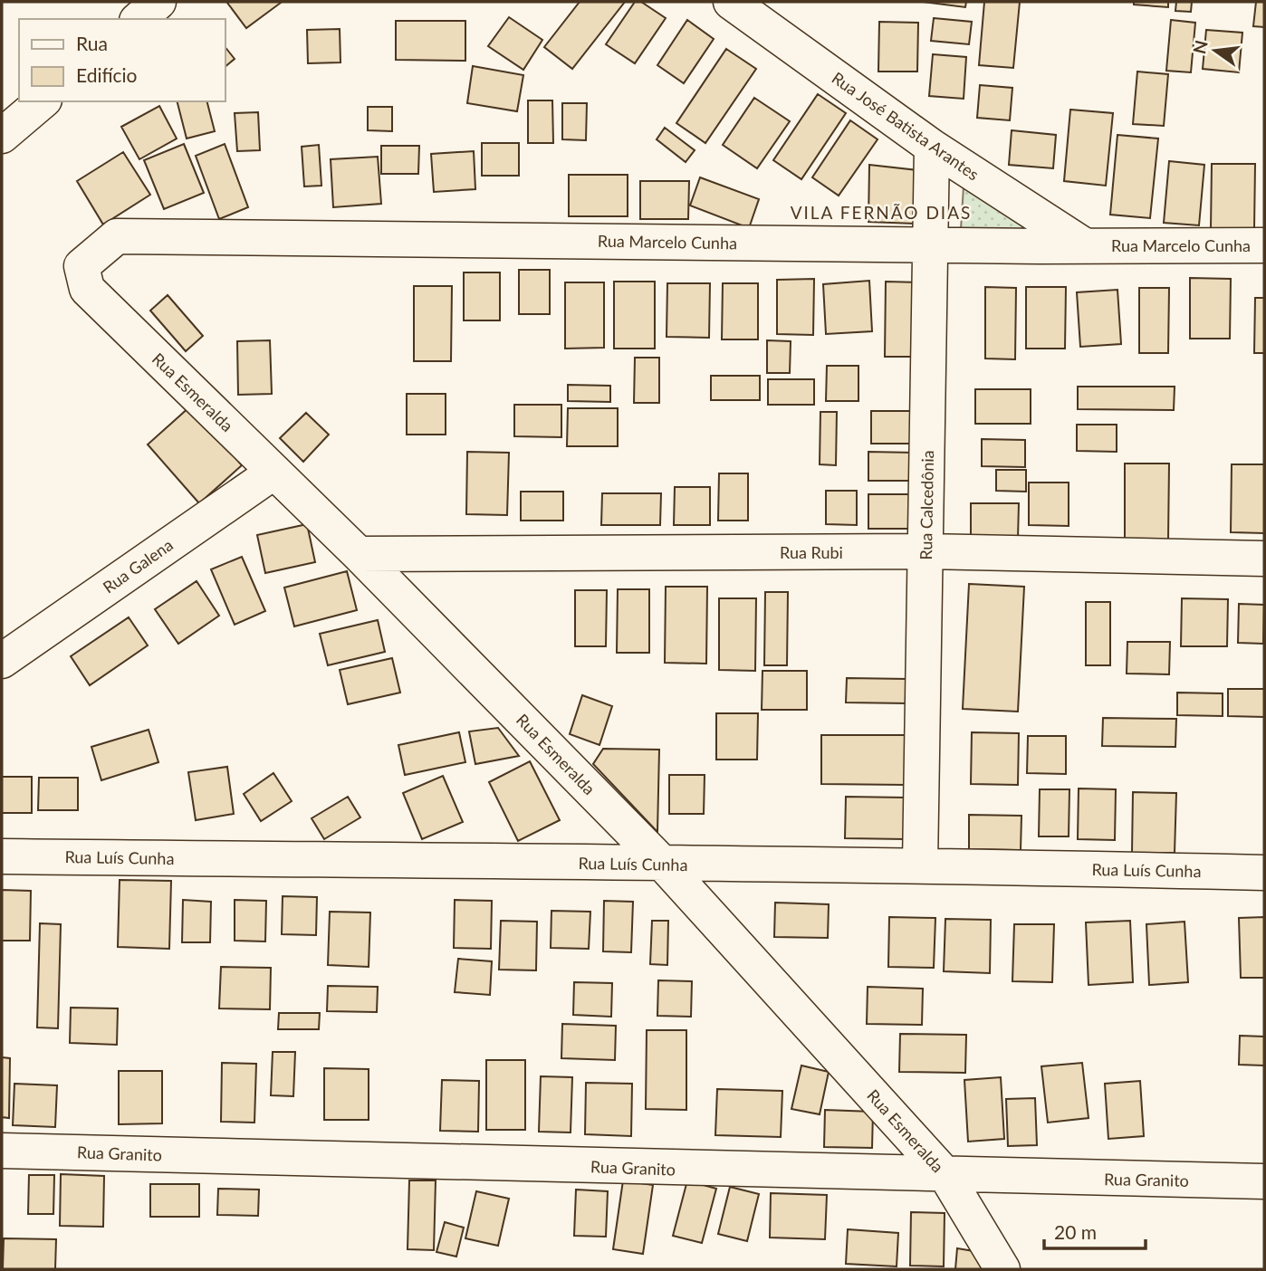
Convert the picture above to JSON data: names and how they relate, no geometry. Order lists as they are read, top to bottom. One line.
{"streets":{"street":["Rua José Batista Arantes","Rua Marcelo Cunha","Rua Esmeralda","Rua Calcedônia","Rua Rubi","Rua Galena","Rua Luís Cunha","Rua Granito"]},"crossings":[["Rua José Batista Arantes","Rua Marcelo Cunha"],["Rua José Batista Arantes","Rua Calcedônia"],["Rua Marcelo Cunha","Rua Esmeralda"],["Rua Marcelo Cunha","Rua Calcedônia"],["Rua Esmeralda","Rua Rubi"],["Rua Esmeralda","Rua Galena"],["Rua Esmeralda","Rua Luís Cunha"],["Rua Esmeralda","Rua Granito"],["Rua Calcedônia","Rua Rubi"],["Rua Calcedônia","Rua Luís Cunha"]],"districts":["VILA FERNÃO DIAS"],"legend":["Rua","Edifício"],"scale_bar":"20 m","north":"left"}
